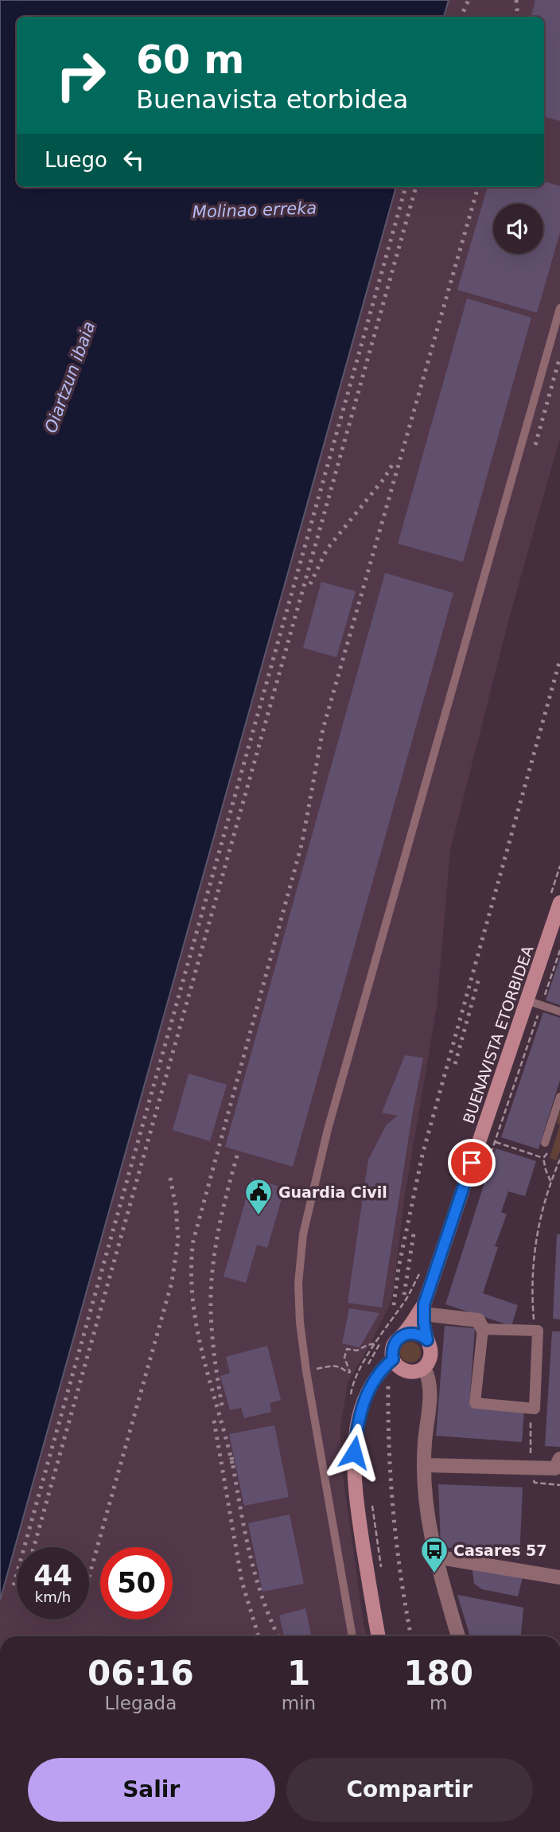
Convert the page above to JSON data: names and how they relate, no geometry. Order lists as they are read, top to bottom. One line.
{"streets":{"main road":["BUENAVISTA ETORBIDEA"]},"water":["Molinao erreka","Oiartzun ibaia"],"places":{"public building":["Guardia Civil"],"bus stop":["Casares 57"]},"page":{"turn":["60 m","Buenavista etorbidea"],"then":"Luego","speed":"44 km/h","limit":"50","eta":["06:16","Llegada","1","min","180","m"],"buttons":["Salir","Compartir"]}}
